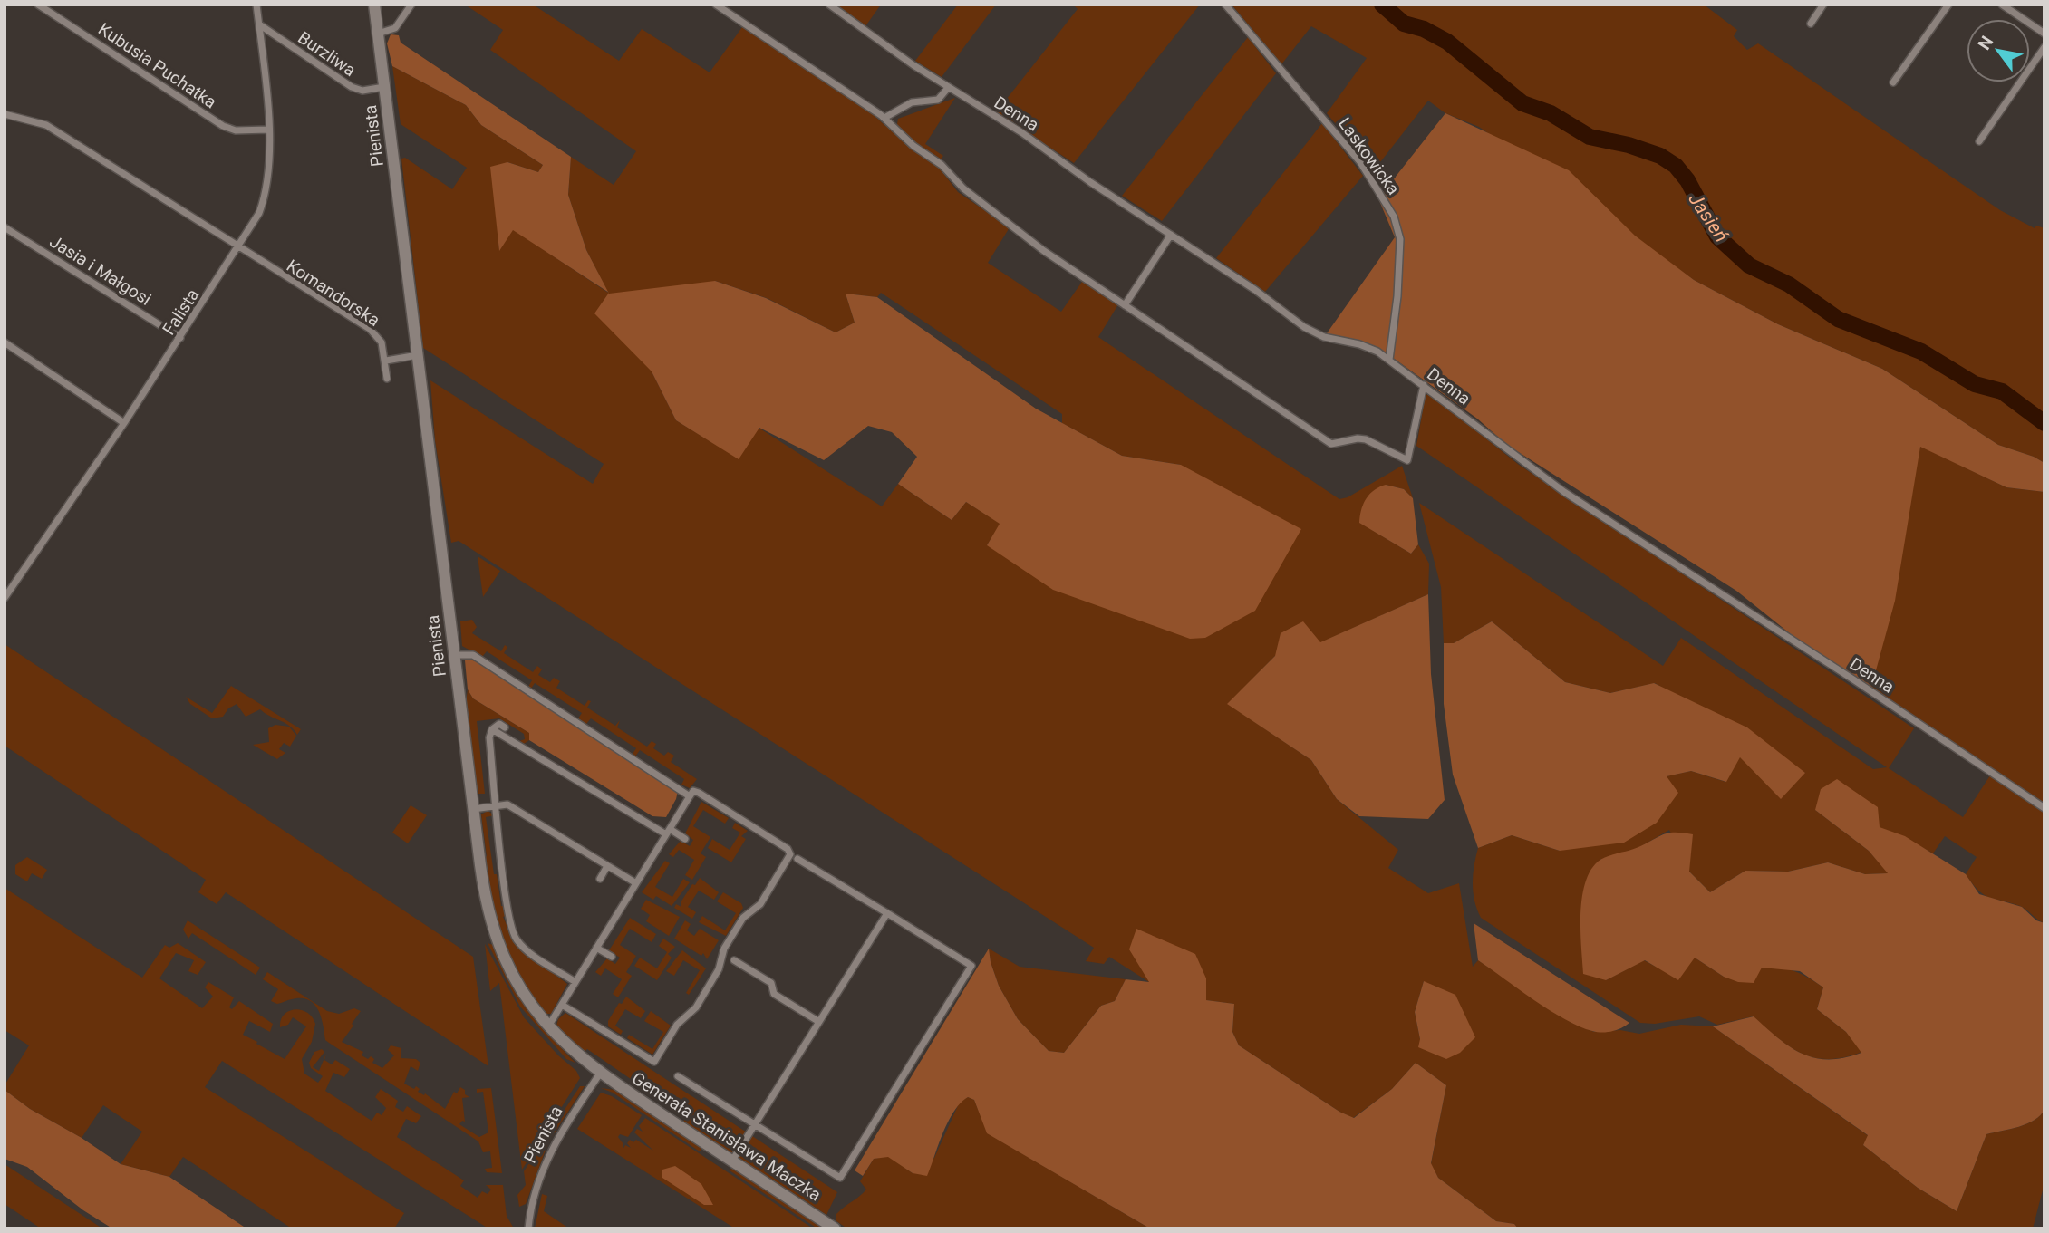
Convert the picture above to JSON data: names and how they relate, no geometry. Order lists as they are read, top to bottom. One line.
{"streets":{"street":["Burzliwa","Kubusia Puchatka","Denna","Pienista","Laskowicka","Jasia i Małgosi","Komandorska","Falista","Generała Stanisława Maczka"]},"crossings":[["Burzliwa","Pienista"],["Burzliwa","Falista"],["Kubusia Puchatka","Falista"],["Denna","Laskowicka"],["Pienista","Generała Stanisława Maczka"],["Jasia i Małgosi","Falista"],["Komandorska","Falista"]],"water":["Jasień"],"north":"top left"}
